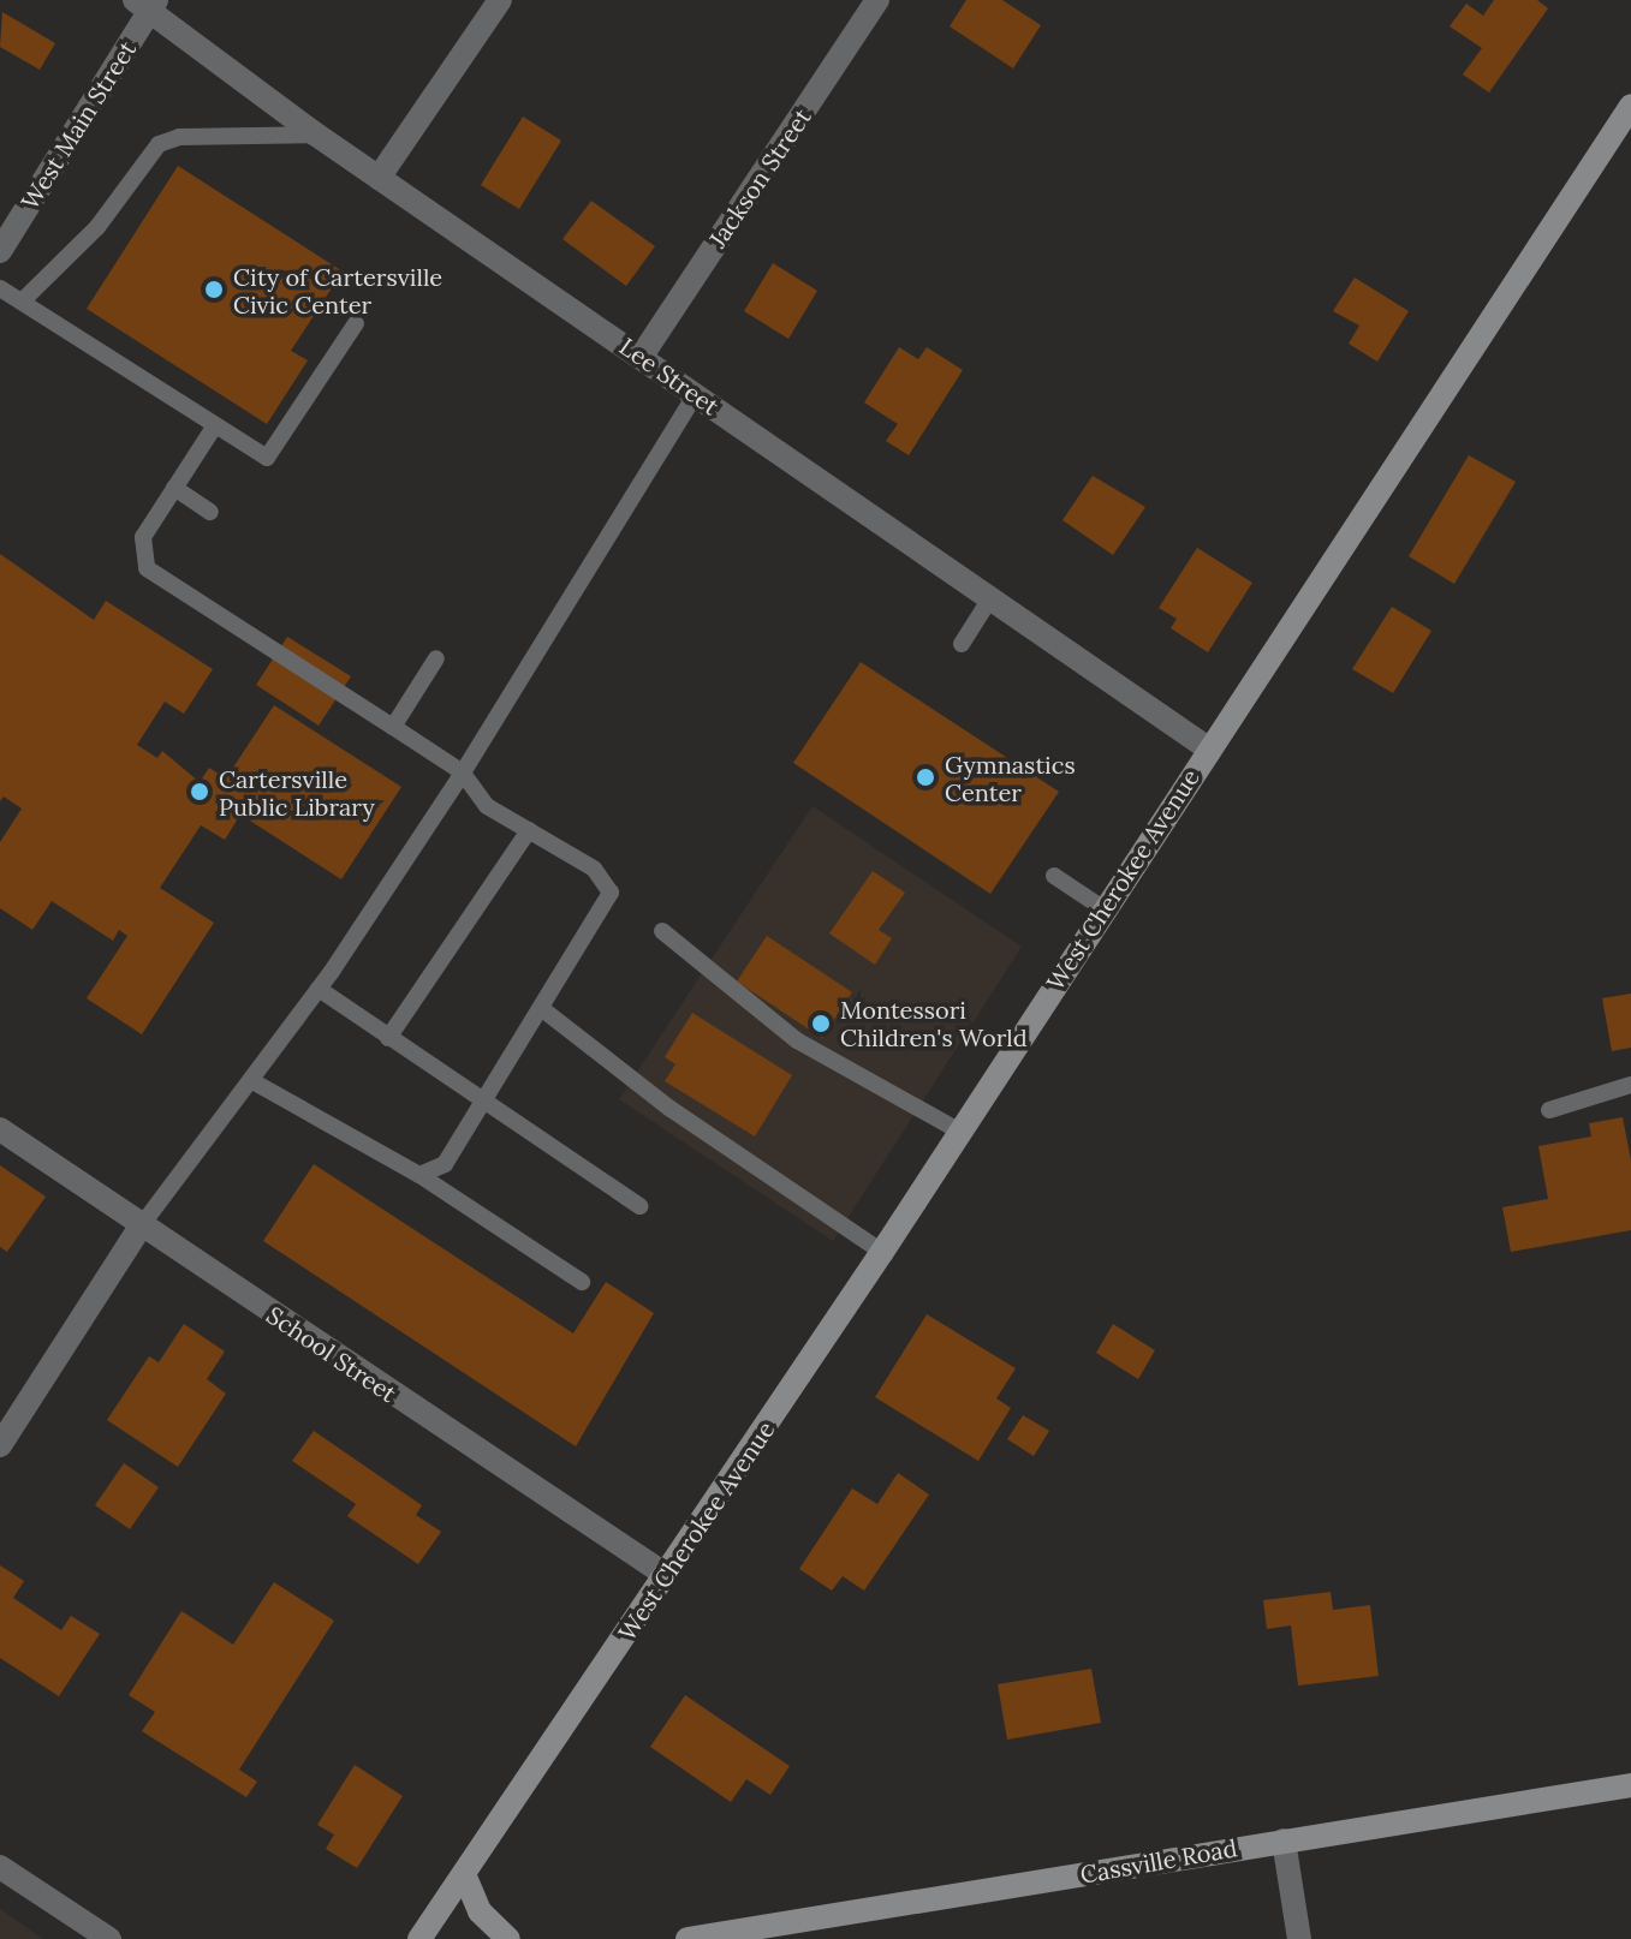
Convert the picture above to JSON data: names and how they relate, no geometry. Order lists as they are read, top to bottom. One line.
{"streets":{"main road":["West Cherokee Avenue","Cassville Road"],"street":["West Main Street","Jackson Street","Lee Street","School Street"]},"crossings":[["West Main Street","Lee Street"],["Jackson Street","Lee Street"],["Lee Street","West Cherokee Avenue"],["West Cherokee Avenue","School Street"]],"places":["City of Cartersville Civic Center","Gymnastics Center","Cartersville Public Library","Montessori Children's World"]}
